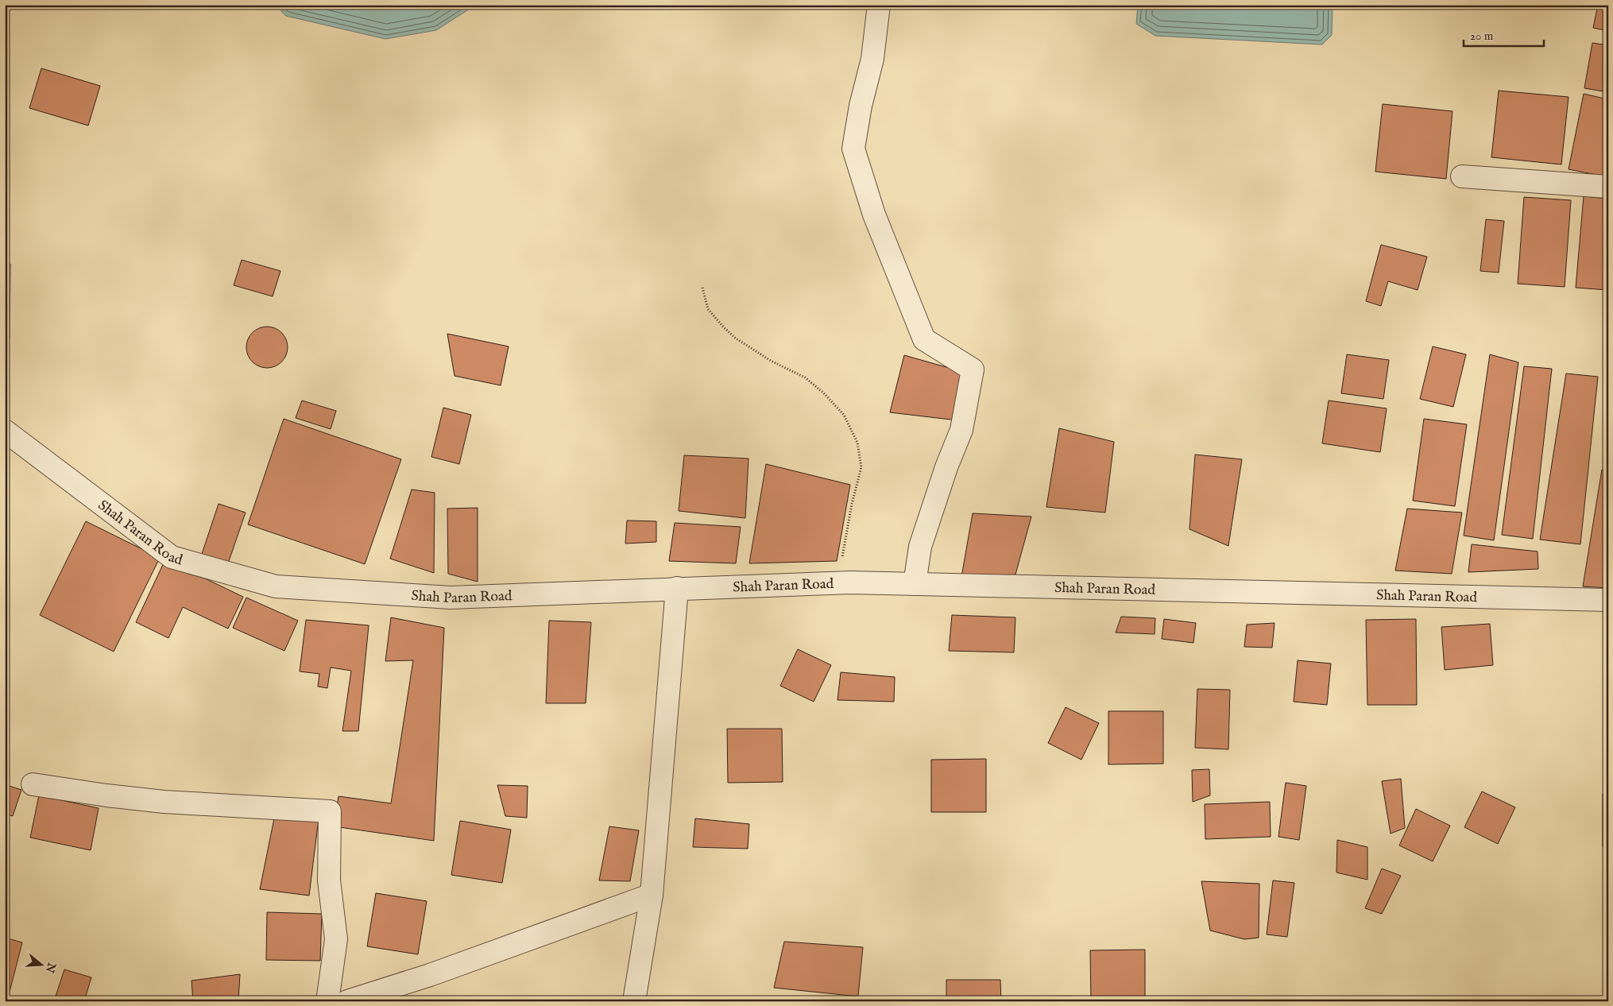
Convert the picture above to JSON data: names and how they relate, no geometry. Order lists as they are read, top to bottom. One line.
{"streets":{"street":["Shah Paran Road"]},"scale_bar":"20 m","north":"right"}
